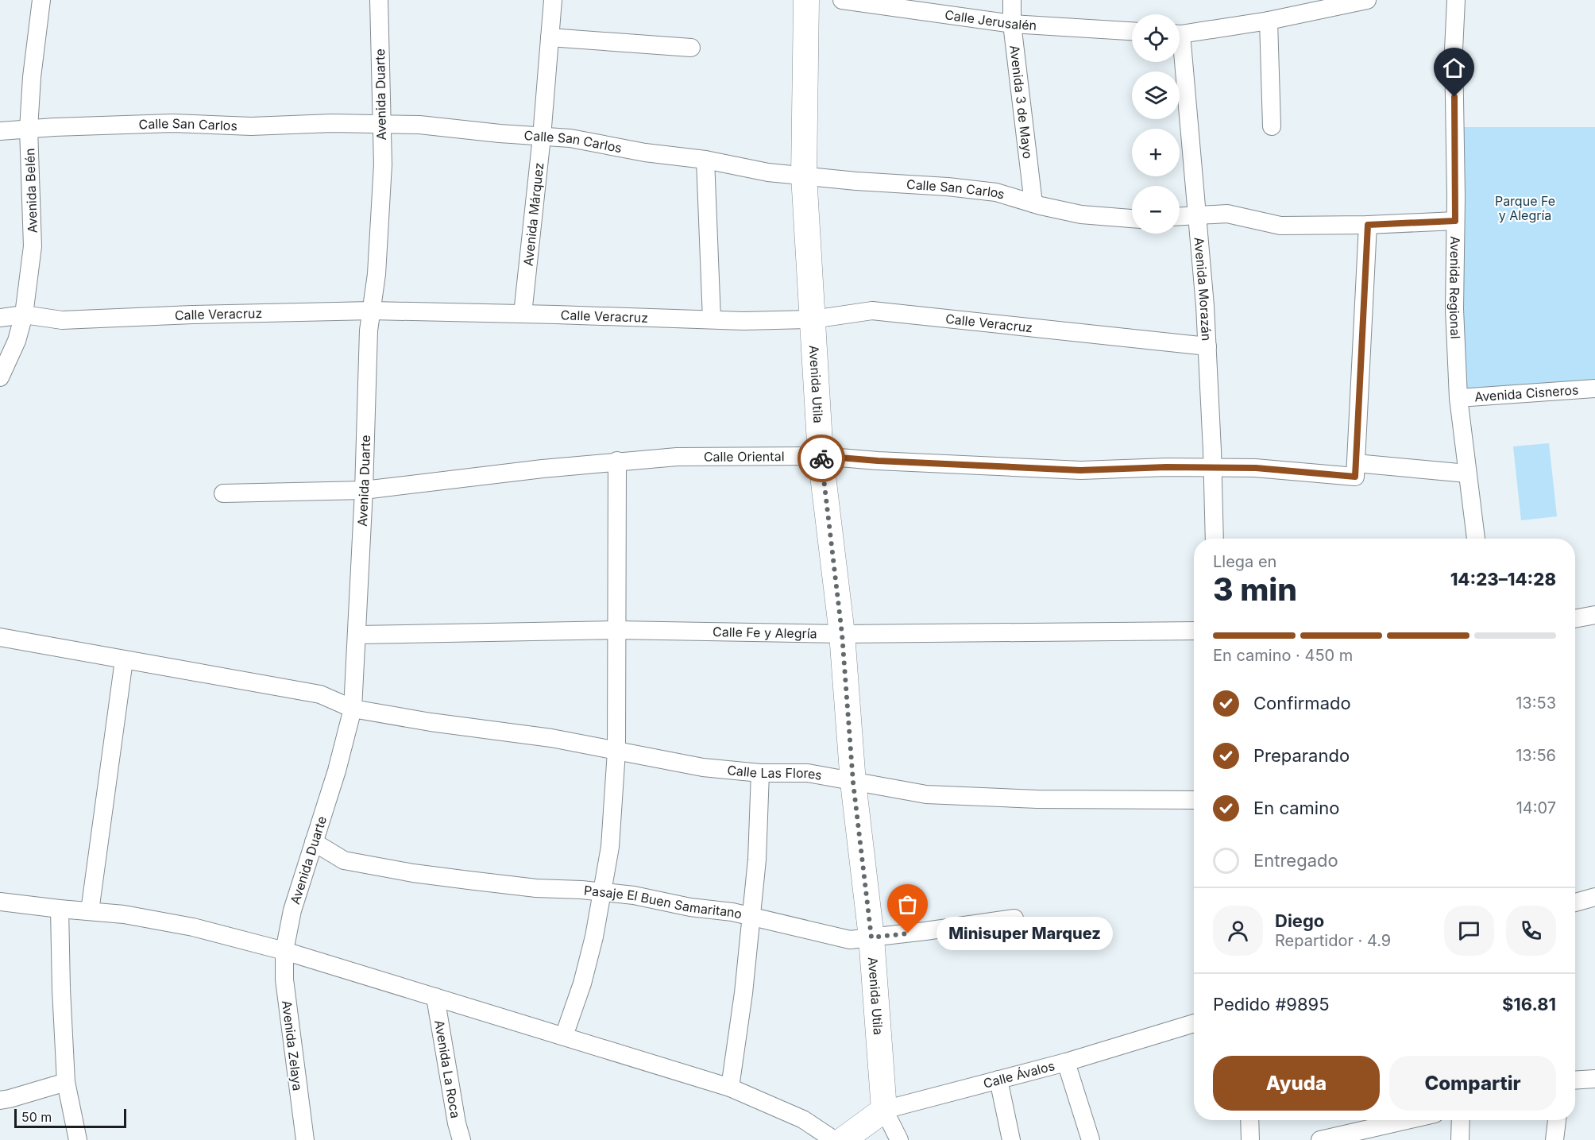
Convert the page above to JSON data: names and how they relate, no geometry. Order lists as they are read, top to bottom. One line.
{"streets":{"street":["Calle Jerusalén","Avenida Duarte","Avenida 3 de Mayo","Calle San Carlos","Avenida Belén","Avenida Márquez","Avenida Regional","Avenida Morazán","Calle Veracruz","Avenida Utila","Avenida Cisneros","Calle Oriental","Calle Fe y Alegría","Calle Las Flores","Pasaje El Buen Samaritano","Avenida Zelaya","Avenida La Roca","Calle Ávalos"]},"crossings":[["Calle Jerusalén","Avenida 3 de Mayo"],["Avenida Duarte","Calle San Carlos"],["Avenida Duarte","Calle Veracruz"],["Avenida Duarte","Calle Oriental"],["Avenida Duarte","Calle Fe y Alegría"],["Avenida Duarte","Calle Las Flores"],["Avenida Duarte","Pasaje El Buen Samaritano"],["Avenida Duarte","Avenida Zelaya"],["Avenida 3 de Mayo","Calle San Carlos"],["Calle San Carlos","Avenida Belén"],["Calle San Carlos","Avenida Márquez"],["Calle San Carlos","Avenida Utila"],["Avenida Belén","Calle Veracruz"],["Avenida Márquez","Calle Veracruz"],["Avenida Regional","Avenida Cisneros"],["Avenida Regional","Calle Oriental"],["Avenida Morazán","Calle Veracruz"],["Avenida Morazán","Calle Oriental"],["Calle Veracruz","Avenida Utila"],["Avenida Utila","Calle Oriental"],["Avenida Utila","Calle Fe y Alegría"],["Avenida Utila","Calle Las Flores"],["Avenida Utila","Pasaje El Buen Samaritano"],["Avenida Utila","Calle Ávalos"]],"parks":["Parque Fe y Alegría"],"places":["Minisuper Marquez"],"scale_bar":"50 m","page":{"map_buttons":["+","−"],"heading":["3 min","Llega en","14:23–14:28"],"panel":["Diego","Repartidor · 4.9","Pedido #9895","$16.81"],"bar":"En camino · 450 m","list":[["Confirmado","13:53"],["Preparando","13:56"],["En camino","14:07"],"Entregado"],"bubble":"Minisuper Marquez","buttons":["Ayuda","Compartir"],"scale":"50 m"}}
